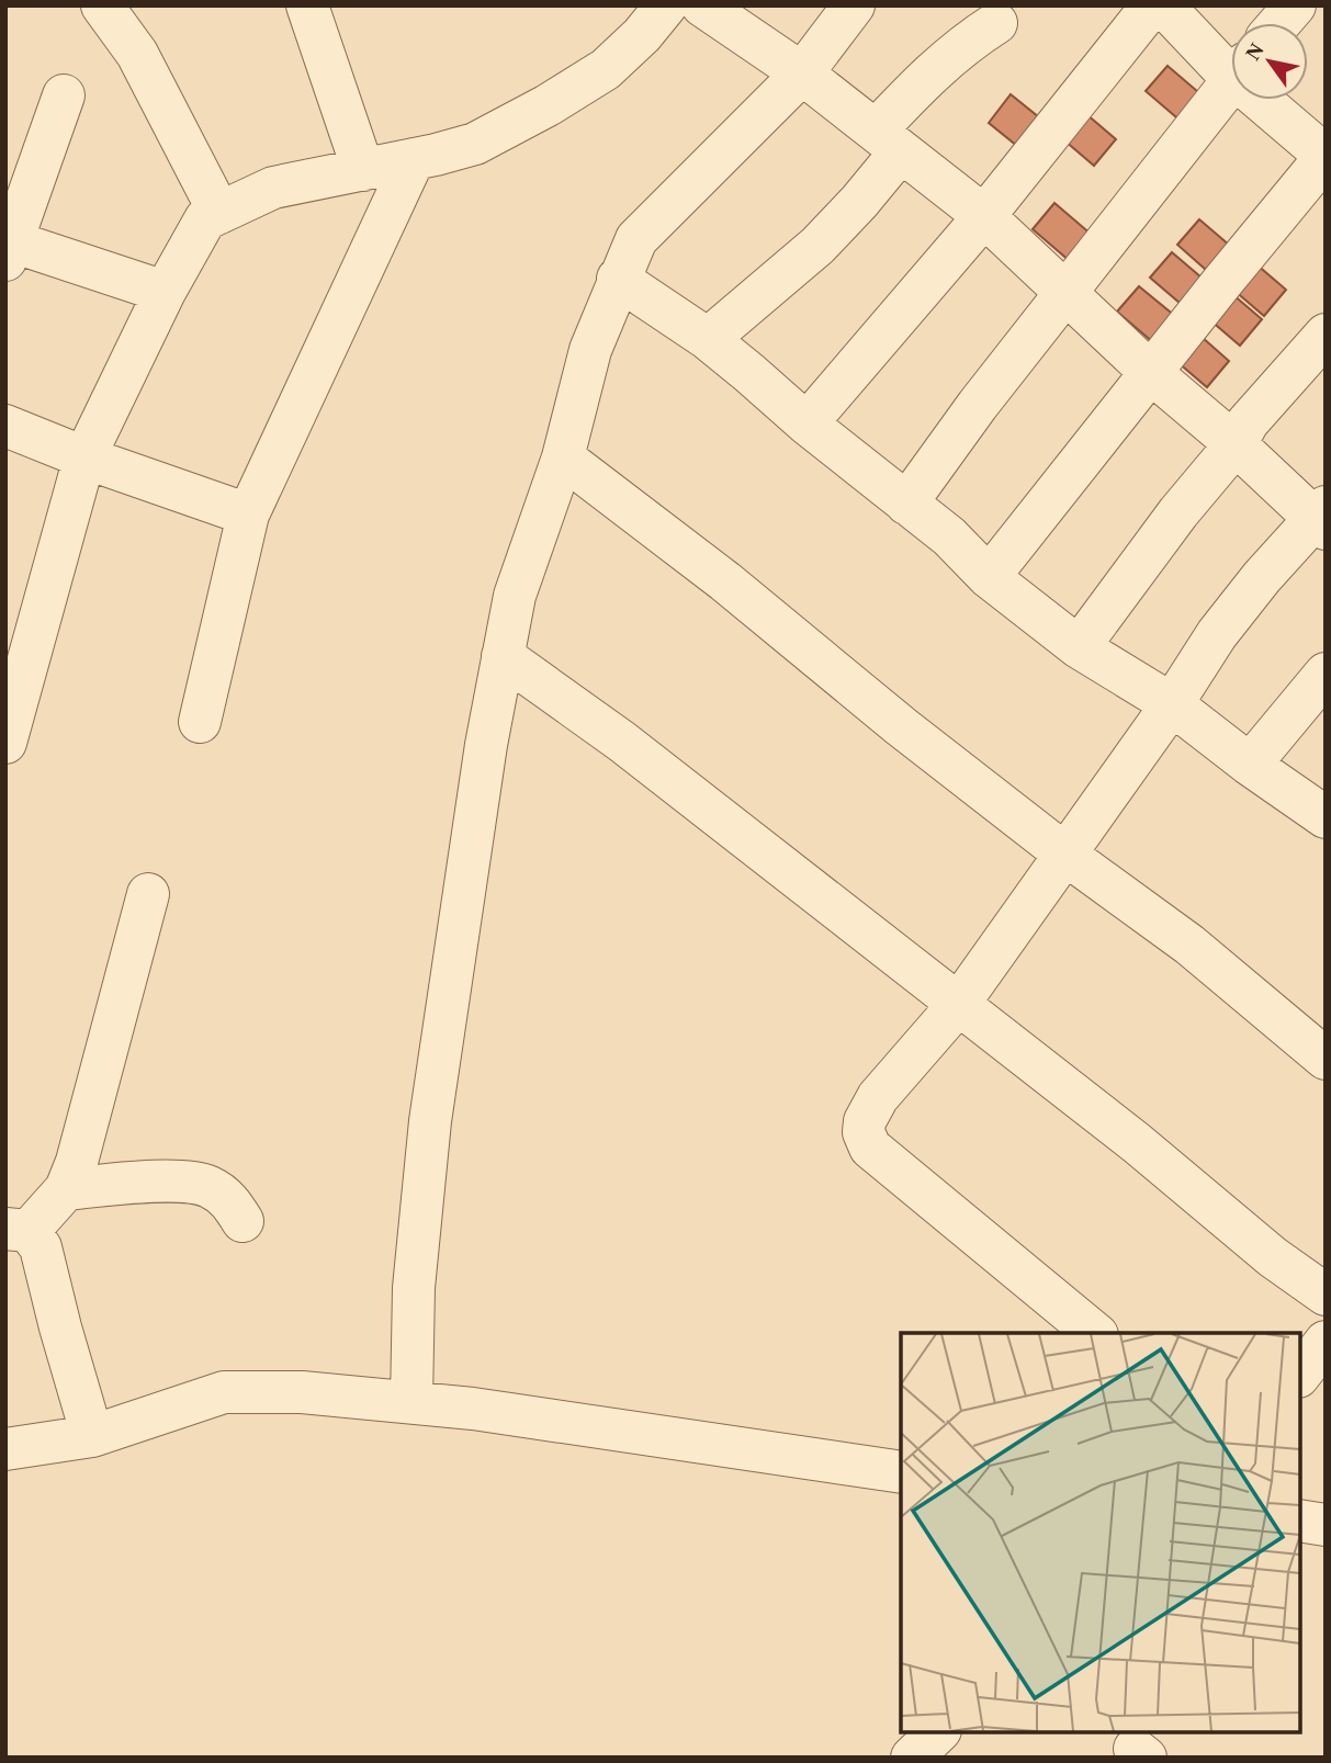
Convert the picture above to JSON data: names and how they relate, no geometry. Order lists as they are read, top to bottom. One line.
{"north":"top left"}
